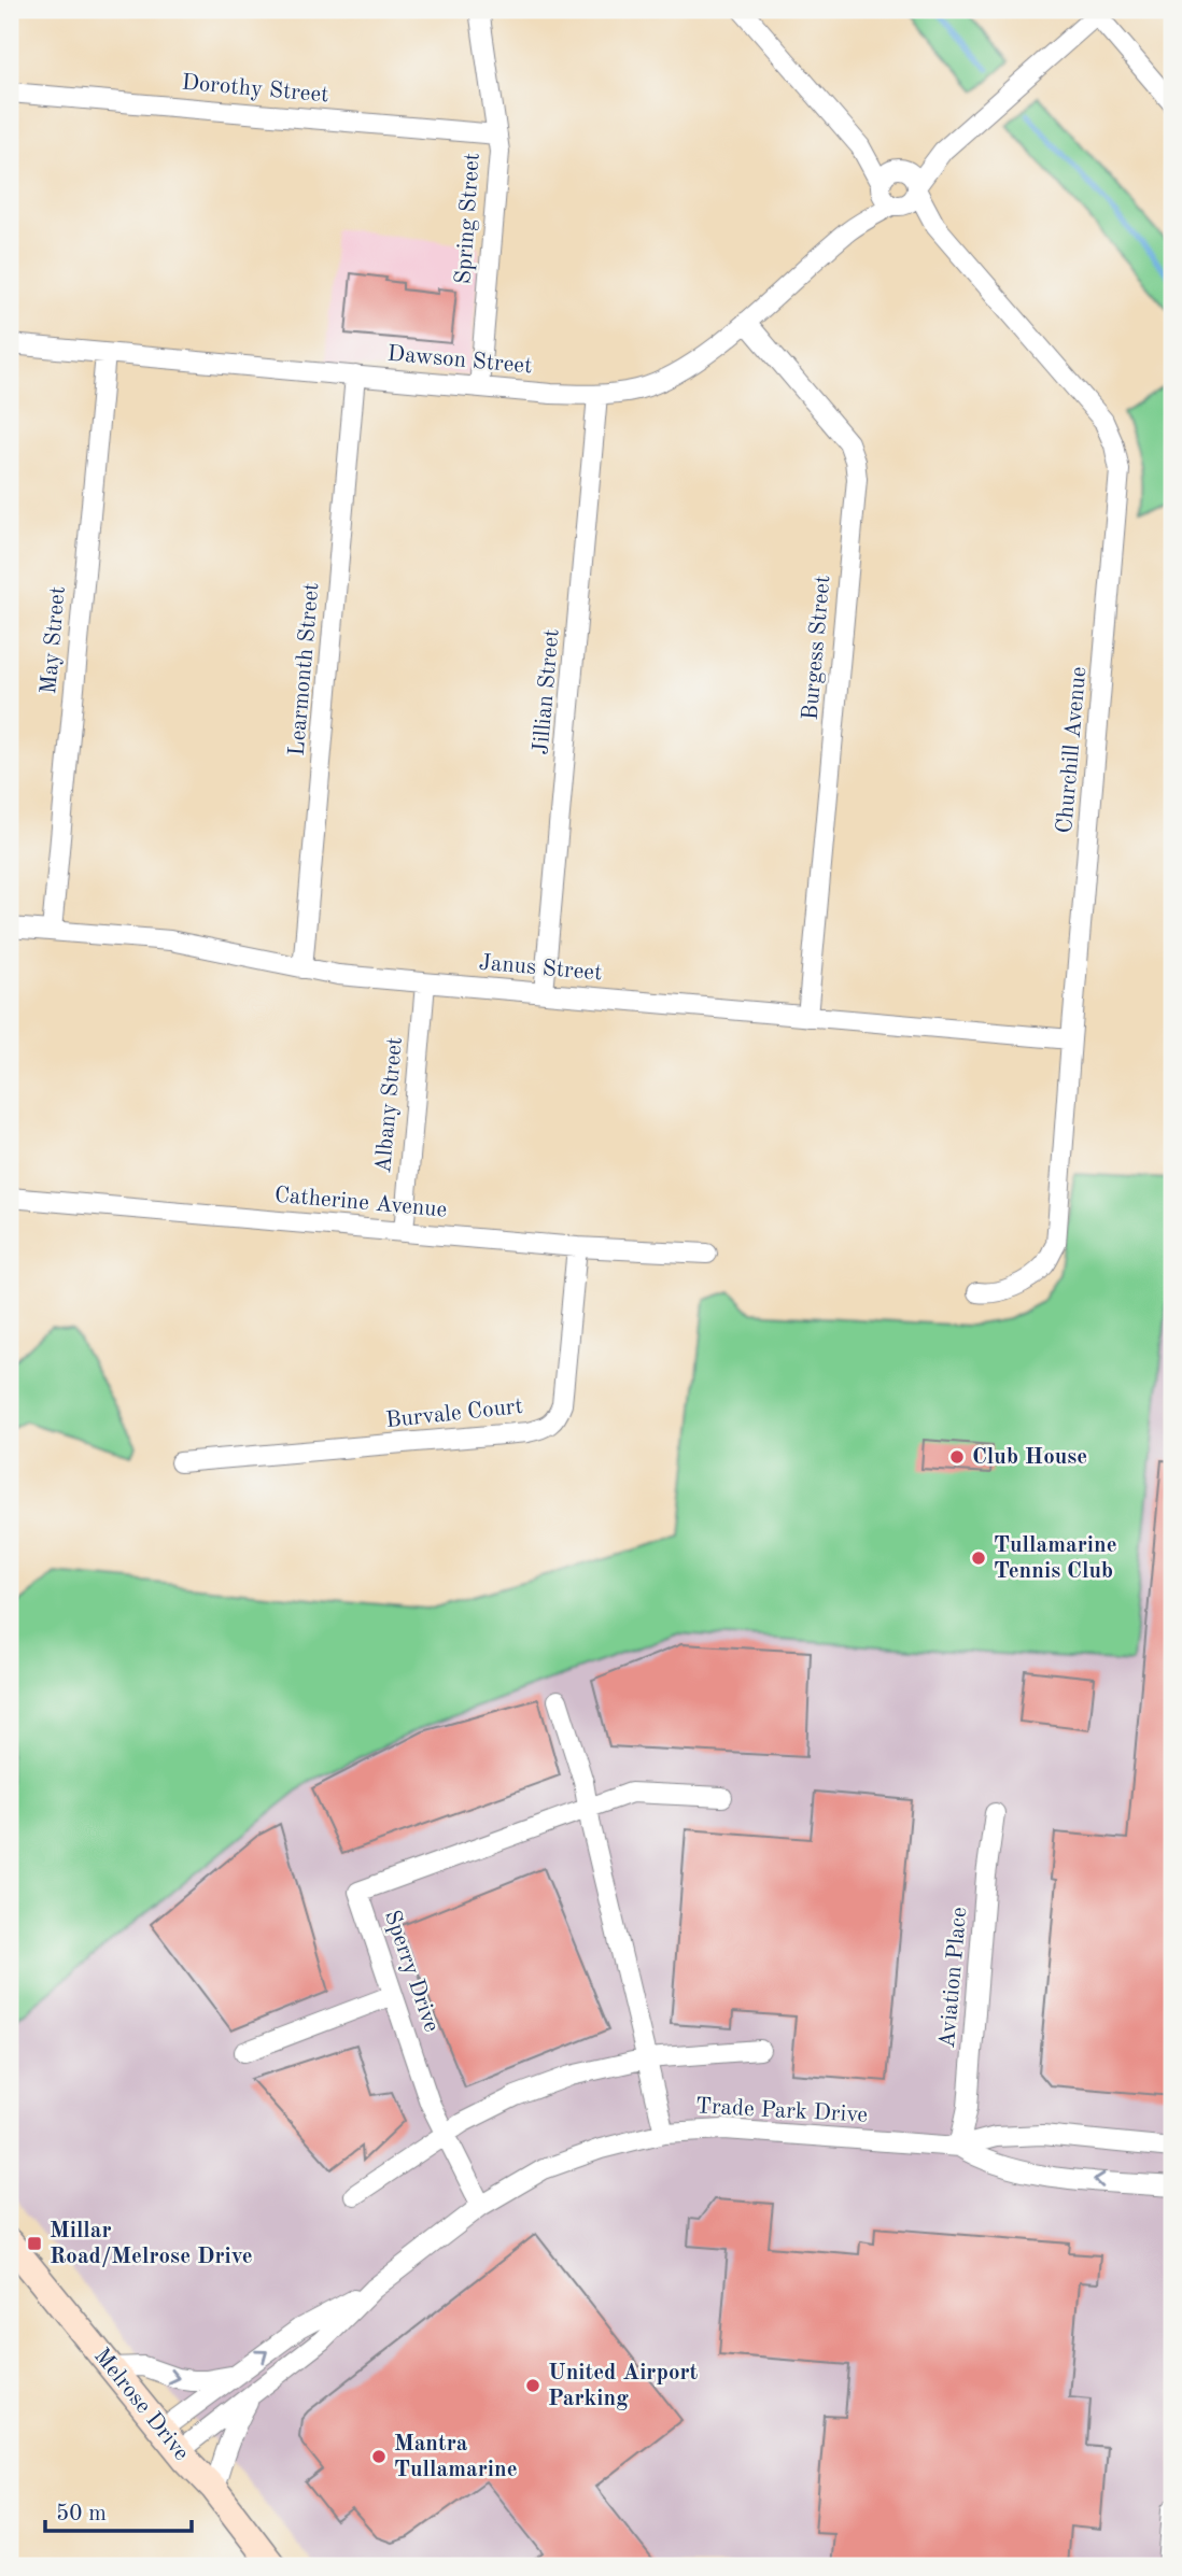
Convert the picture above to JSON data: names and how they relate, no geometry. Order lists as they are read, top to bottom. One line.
{"streets":{"street":["Dorothy Street","Spring Street","Dawson Street","May Street","Burgess Street","Learmonth Street","Jillian Street","Churchill Avenue","Janus Street","Albany Street","Catherine Avenue","Burvale Court","Sperry Drive","Aviation Place","Trade Park Drive","Melrose Drive"]},"crossings":[["Dorothy Street","Spring Street"],["Spring Street","Dawson Street"],["Dawson Street","May Street"],["Dawson Street","Burgess Street"],["Dawson Street","Learmonth Street"],["Dawson Street","Jillian Street"],["Dawson Street","Churchill Avenue"],["May Street","Janus Street"],["Burgess Street","Janus Street"],["Learmonth Street","Janus Street"],["Jillian Street","Janus Street"],["Churchill Avenue","Janus Street"],["Janus Street","Albany Street"],["Albany Street","Catherine Avenue"],["Catherine Avenue","Burvale Court"],["Sperry Drive","Trade Park Drive"],["Aviation Place","Trade Park Drive"],["Trade Park Drive","Melrose Drive"]],"places":{"other":["Club House","Tullamarine Tennis Club","United Airport Parking","Mantra Tullamarine"],"transit":["Millar Road/Melrose Drive"]},"scale_bar":"50 m"}
